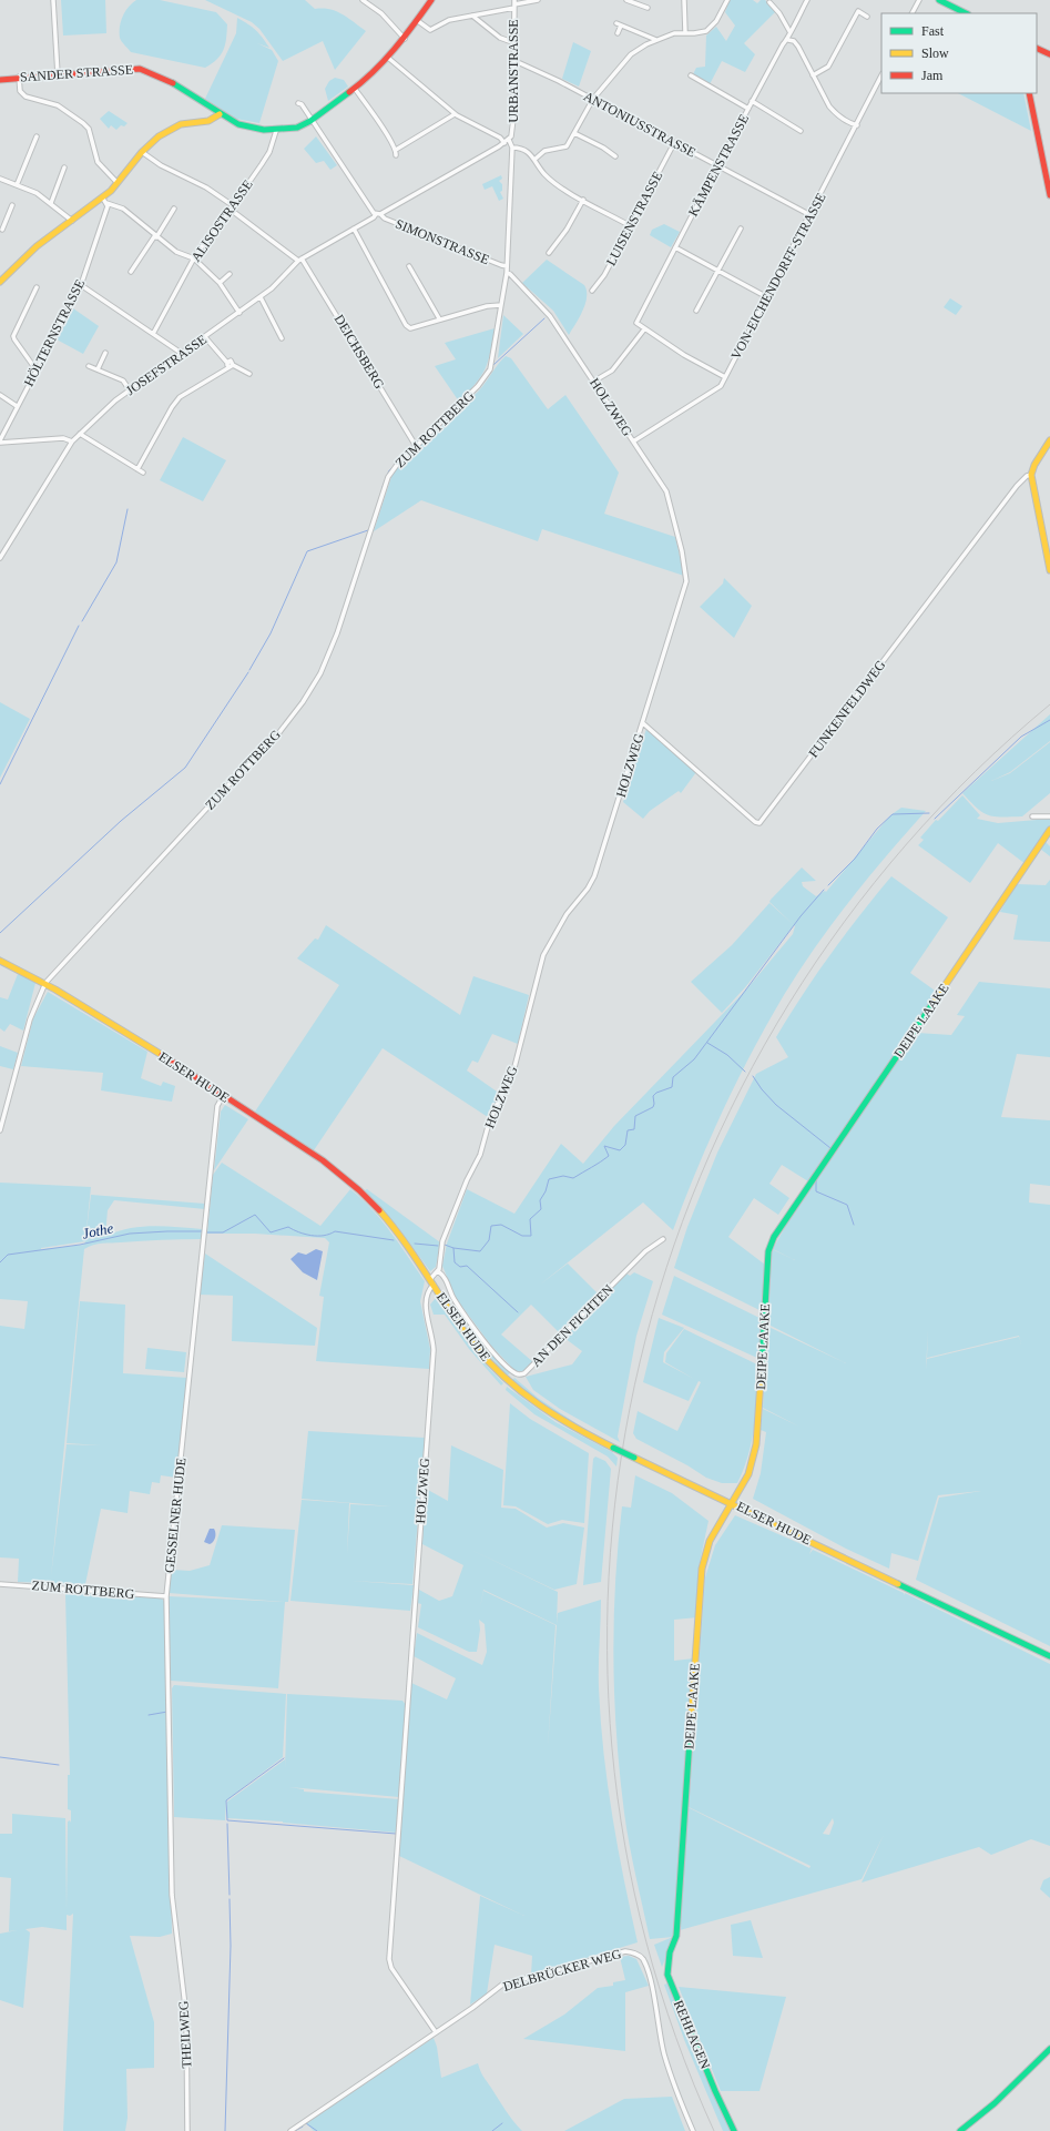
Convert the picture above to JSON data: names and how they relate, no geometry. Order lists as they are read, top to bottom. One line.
{"streets":{"street":["URBANSTRASSE","SANDER STRASSE","ANTONIUSSTRASSE","KÄMPENSTRASSE","LUISENSTRASSE","ALISOSTRASSE","SIMONSTRASSE","VON-EICHENDORFF-STRASSE","HÖLTERNSTRASSE","DEICHSBERG","JOSEFSTRASSE","HOLZWEG","ZUM ROTTBERG","FUNKENFELDWEG","DEIPE LAAKE","ELSER HUDE","AN DEN FICHTEN","GESSELNER HUDE","DELBRÜCKER WEG","THEILWEG","REHHAGEN"]},"crossings":[["URBANSTRASSE","ANTONIUSSTRASSE"],["URBANSTRASSE","SIMONSTRASSE"],["URBANSTRASSE","JOSEFSTRASSE"],["URBANSTRASSE","HOLZWEG"],["URBANSTRASSE","ZUM ROTTBERG"],["SANDER STRASSE","ALISOSTRASSE"],["SANDER STRASSE","SIMONSTRASSE"],["ANTONIUSSTRASSE","KÄMPENSTRASSE"],["ANTONIUSSTRASSE","LUISENSTRASSE"],["ANTONIUSSTRASSE","VON-EICHENDORFF-STRASSE"],["SIMONSTRASSE","JOSEFSTRASSE"],["VON-EICHENDORFF-STRASSE","HOLZWEG"],["DEICHSBERG","JOSEFSTRASSE"],["DEICHSBERG","ZUM ROTTBERG"],["HOLZWEG","ZUM ROTTBERG"],["HOLZWEG","FUNKENFELDWEG"],["HOLZWEG","ELSER HUDE"],["HOLZWEG","AN DEN FICHTEN"],["HOLZWEG","DELBRÜCKER WEG"],["ZUM ROTTBERG","ELSER HUDE"],["ZUM ROTTBERG","GESSELNER HUDE"],["DEIPE LAAKE","ELSER HUDE"],["DEIPE LAAKE","REHHAGEN"],["ELSER HUDE","GESSELNER HUDE"],["GESSELNER HUDE","THEILWEG"]],"water":["Jothe"],"legend":["Fast","Slow","Jam"]}
